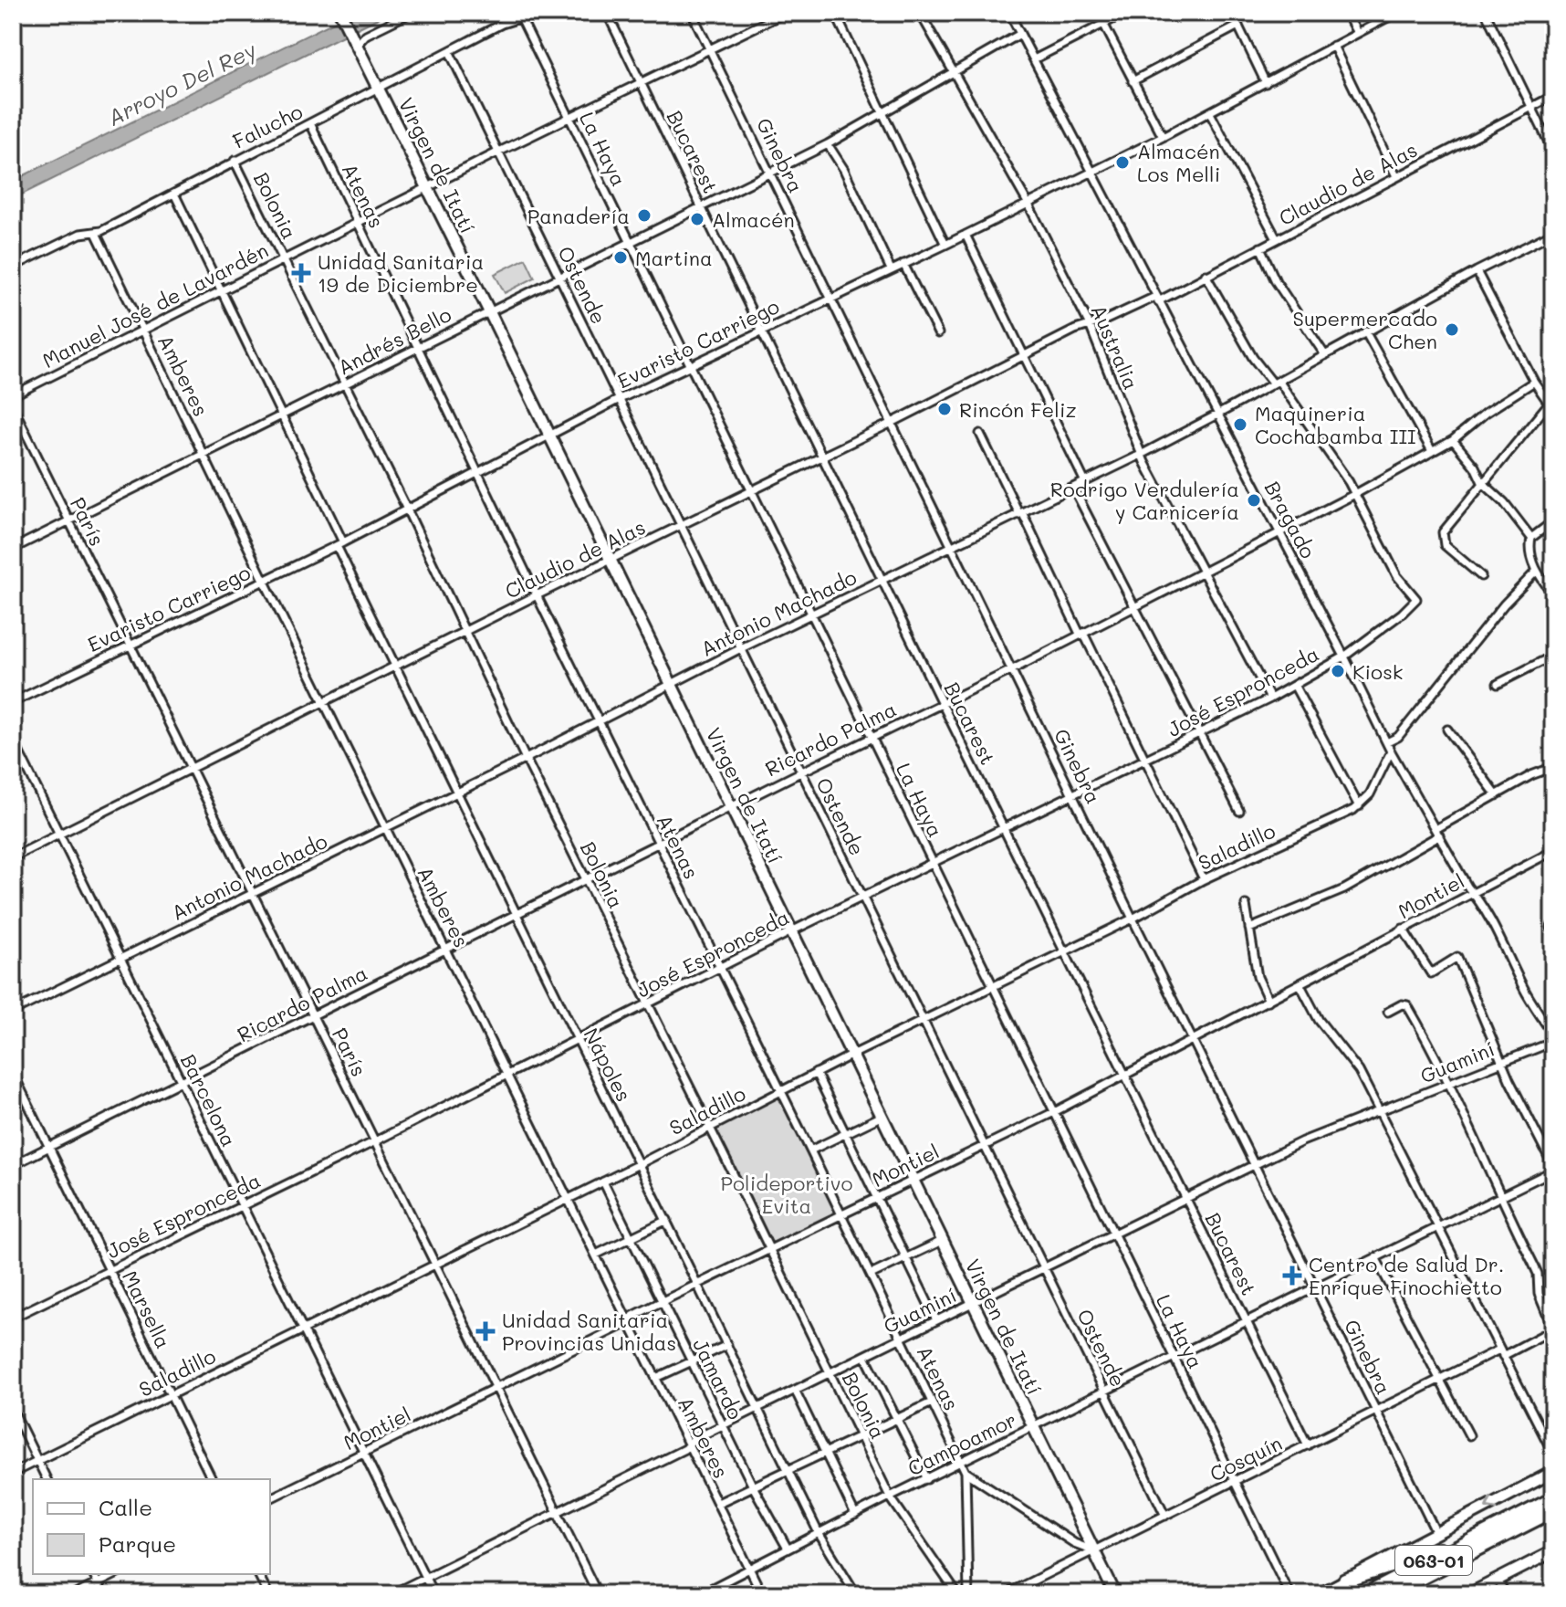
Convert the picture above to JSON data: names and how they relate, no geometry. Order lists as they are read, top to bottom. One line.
{"streets":{"highway":["063-01"],"street":["Falucho","La Haya","Bucarest","Ginebra","Virgen de Itatí","Claudio de Alas","Atenas","Bolonia","Ostende","Manuel José de Lavardén","Andrés Bello","Evaristo Carriego","Australia","Amberes","Bragado","París","Antonio Machado","José Espronceda","Ricardo Palma","Saladillo","Montiel","Guaminí","Nápoles","Barcelona","Marsella","Jamardo","Campoamor","Cosquín"]},"crossings":[["Falucho","La Haya"],["Falucho","Virgen de Itatí"],["Falucho","Atenas"],["Falucho","Bolonia"],["Falucho","Ostende"],["Falucho","Amberes"],["Falucho","Nápoles"],["La Haya","Claudio de Alas"],["La Haya","Manuel José de Lavardén"],["La Haya","Andrés Bello"],["La Haya","Evaristo Carriego"],["La Haya","Antonio Machado"],["La Haya","José Espronceda"],["La Haya","Ricardo Palma"],["La Haya","Saladillo"],["La Haya","Montiel"],["La Haya","Guaminí"],["La Haya","Campoamor"],["La Haya","Cosquín"],["Bucarest","Claudio de Alas"],["Bucarest","Manuel José de Lavardén"],["Bucarest","Andrés Bello"],["Bucarest","Evaristo Carriego"],["Bucarest","Antonio Machado"],["Bucarest","José Espronceda"],["Bucarest","Ricardo Palma"],["Bucarest","Saladillo"],["Bucarest","Montiel"],["Bucarest","Guaminí"],["Bucarest","Campoamor"],["Bucarest","Cosquín"],["Ginebra","Claudio de Alas"],["Ginebra","Manuel José de Lavardén"],["Ginebra","Andrés Bello"],["Ginebra","Evaristo Carriego"],["Ginebra","Antonio Machado"],["Ginebra","José Espronceda"],["Ginebra","Ricardo Palma"],["Ginebra","Saladillo"],["Ginebra","Montiel"],["Ginebra","Guaminí"],["Ginebra","Campoamor"],["Ginebra","Cosquín"],["Virgen de Itatí","Claudio de Alas"],["Virgen de Itatí","Manuel José de Lavardén"],["Virgen de Itatí","Andrés Bello"],["Virgen de Itatí","Evaristo Carriego"],["Virgen de Itatí","Antonio Machado"],["Virgen de Itatí","José Espronceda"],["Virgen de Itatí","Ricardo Palma"],["Virgen de Itatí","Saladillo"],["Virgen de Itatí","Montiel"],["Virgen de Itatí","Guaminí"],["Virgen de Itatí","Campoamor"],["Virgen de Itatí","Cosquín"],["Claudio de Alas","Atenas"],["Claudio de Alas","Bolonia"],["Claudio de Alas","Ostende"],["Claudio de Alas","Australia"],["Claudio de Alas","Amberes"],["Claudio de Alas","Bragado"],["Claudio de Alas","París"],["Claudio de Alas","Nápoles"],["Claudio de Alas","Barcelona"],["Atenas","Manuel José de Lavardén"],["Atenas","Andrés Bello"],["Atenas","Evaristo Carriego"],["Atenas","Antonio Machado"],["Atenas","José Espronceda"],["Atenas","Ricardo Palma"],["Atenas","Saladillo"],["Atenas","Montiel"],["Atenas","Guaminí"],["Atenas","Campoamor"],["Bolonia","Manuel José de Lavardén"],["Bolonia","Andrés Bello"],["Bolonia","Evaristo Carriego"],["Bolonia","Antonio Machado"],["Bolonia","José Espronceda"],["Bolonia","Ricardo Palma"],["Bolonia","Saladillo"],["Bolonia","Montiel"],["Bolonia","Guaminí"],["Bolonia","Campoamor"],["Ostende","Manuel José de Lavardén"],["Ostende","Andrés Bello"],["Ostende","Evaristo Carriego"],["Ostende","Antonio Machado"],["Ostende","José Espronceda"],["Ostende","Ricardo Palma"],["Ostende","Saladillo"],["Ostende","Montiel"],["Ostende","Guaminí"],["Ostende","Campoamor"],["Ostende","Cosquín"],["Manuel José de Lavardén","Amberes"],["Manuel José de Lavardén","Nápoles"],["Andrés Bello","Australia"],["Andrés Bello","Amberes"],["Andrés Bello","Bragado"],["Andrés Bello","París"],["Andrés Bello","Nápoles"],["Evaristo Carriego","Australia"],["Evaristo Carriego","Amberes"],["Evaristo Carriego","Bragado"],["Evaristo Carriego","París"],["Evaristo Carriego","Nápoles"],["Australia","Antonio Machado"],["Australia","José Espronceda"],["Australia","Ricardo Palma"],["Amberes","Antonio Machado"],["Amberes","José Espronceda"],["Amberes","Ricardo Palma"],["Amberes","Saladillo"],["Amberes","Montiel"],["Amberes","Guaminí"],["Amberes","Campoamor"],["Bragado","Antonio Machado"],["Bragado","José Espronceda"],["Bragado","Ricardo Palma"],["Bragado","Montiel"],["París","Antonio Machado"],["París","José Espronceda"],["París","Ricardo Palma"],["París","Saladillo"],["París","Montiel"],["París","Guaminí"],["Antonio Machado","Nápoles"],["Antonio Machado","Barcelona"],["José Espronceda","Ricardo Palma"],["José Espronceda","Nápoles"],["José Espronceda","Barcelona"],["José Espronceda","Marsella"],["Ricardo Palma","Nápoles"],["Ricardo Palma","Barcelona"],["Ricardo Palma","Marsella"],["Saladillo","Nápoles"],["Saladillo","Barcelona"],["Saladillo","Marsella"],["Saladillo","Jamardo"],["Montiel","Nápoles"],["Montiel","Barcelona"],["Montiel","Jamardo"],["Guaminí","Nápoles"],["Guaminí","Barcelona"],["Guaminí","Jamardo"],["Nápoles","Campoamor"],["Jamardo","Campoamor"]],"water":["Arroyo Del Rey"],"parks":["Polideportivo Evita"],"places":{"other":["Almacén Los Melli","Panadería","Almacén","Martina","Supermercado Chen","Rincón Feliz","Maquineria Cochabamba III","Rodrigo Verdulería y Carnicería","Kiosk"],"health":["Unidad Sanitaria 19 de Diciembre","Centro de Salud Dr. Enrique Finochietto","Unidad Sanitaria Provincias Unidas"]},"legend":["Calle","Parque"]}
